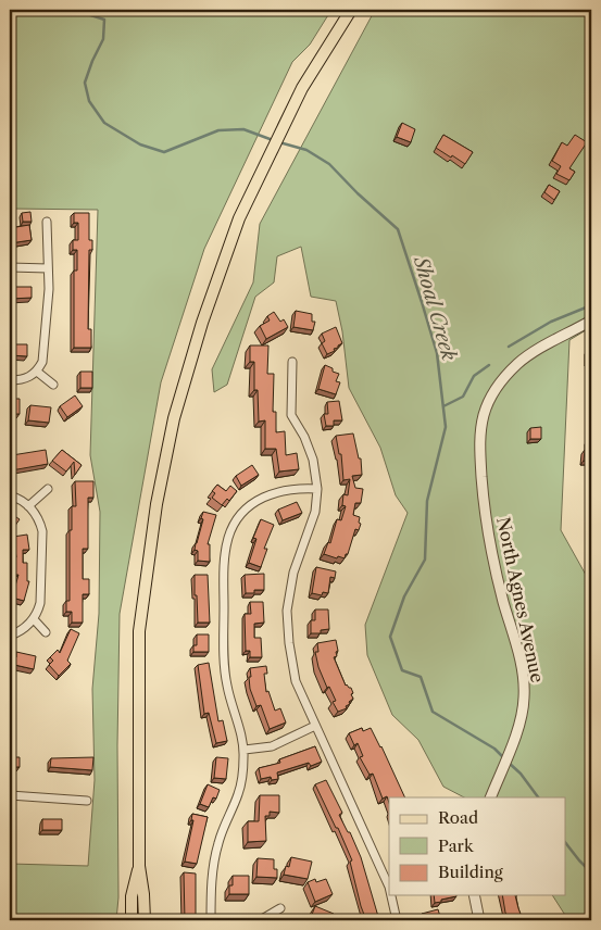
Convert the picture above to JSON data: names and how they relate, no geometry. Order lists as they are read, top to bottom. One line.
{"streets":{"street":["North Agnes Avenue"]},"water":["Shoal Creek"],"legend":["Road","Park","Building"]}
